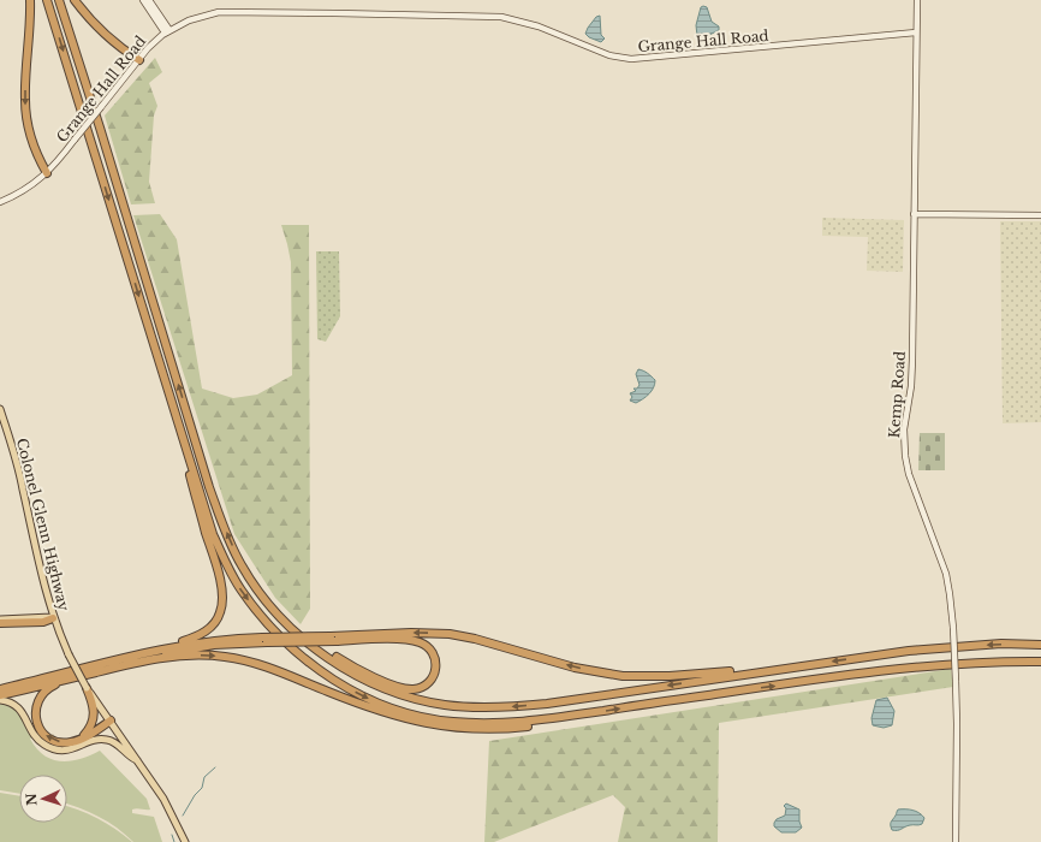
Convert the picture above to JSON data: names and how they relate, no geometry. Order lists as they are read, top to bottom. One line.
{"streets":{"main road":["Grange Hall Road","Kemp Road","Colonel Glenn Highway"]},"crossings":[["Grange Hall Road","Kemp Road"]],"north":"left"}
